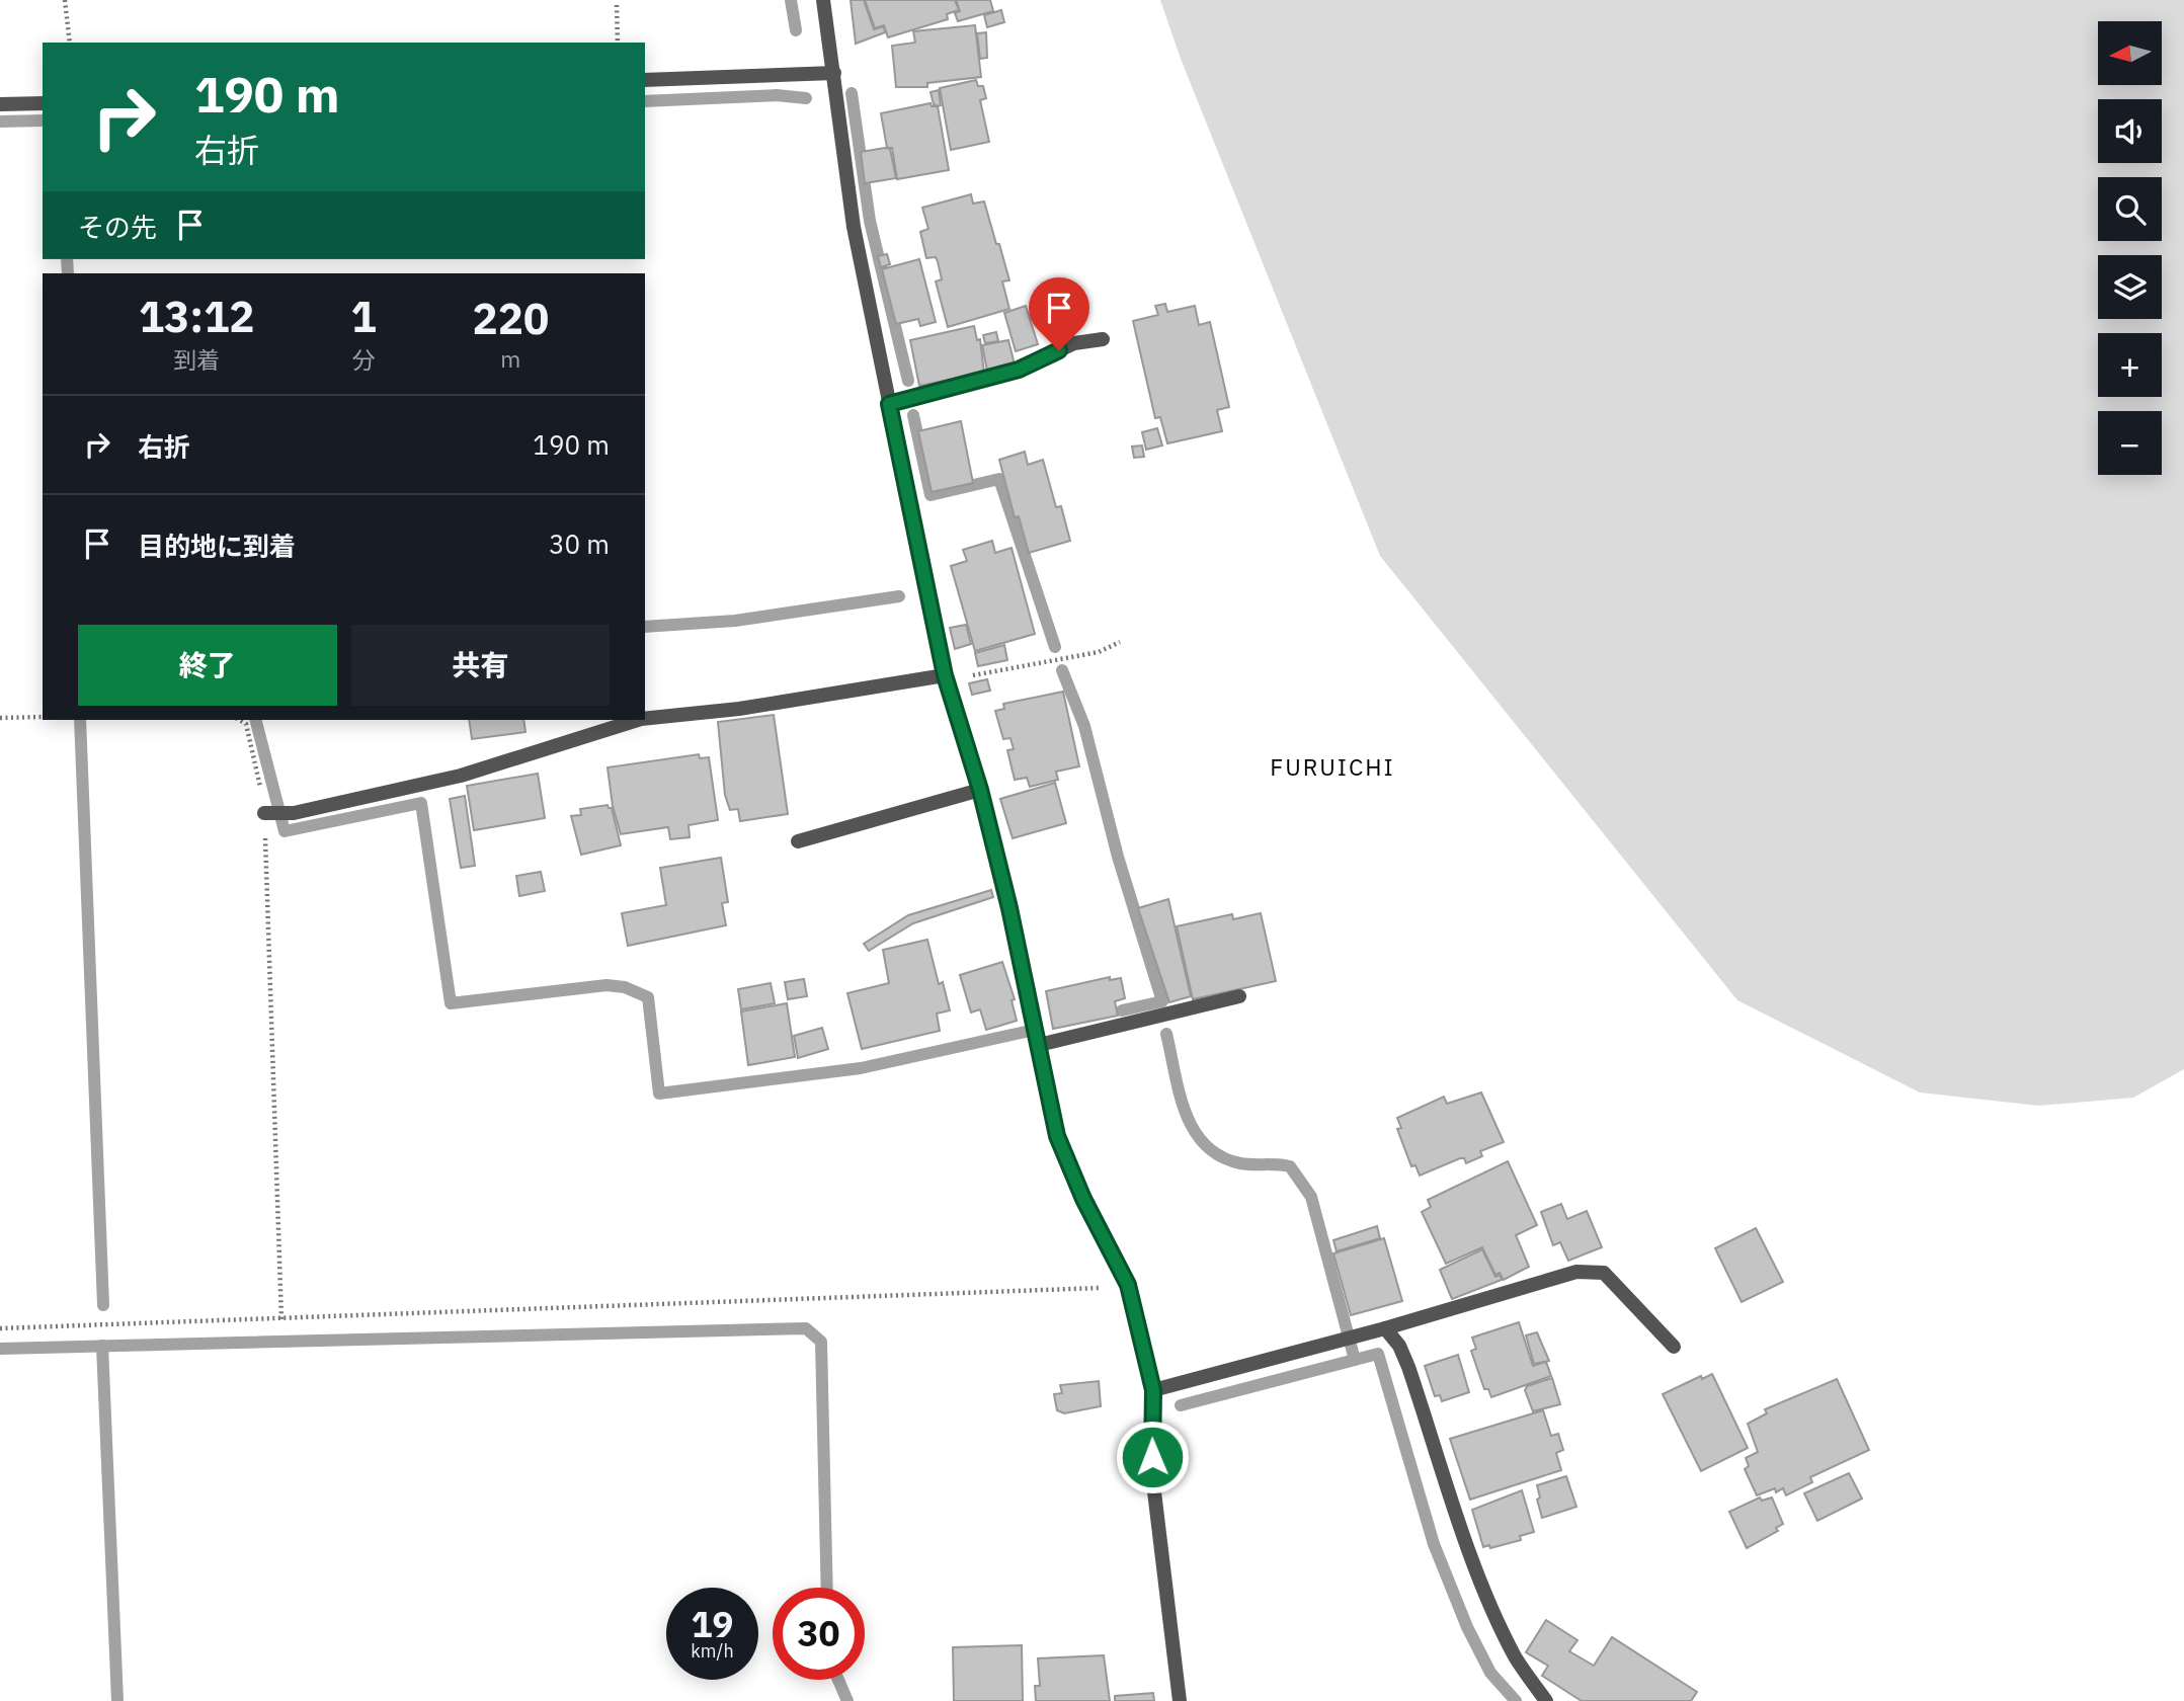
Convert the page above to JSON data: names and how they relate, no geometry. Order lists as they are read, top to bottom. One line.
{"districts":["FURUICHI"],"north":"left","page":{"map_buttons":["+","−"],"turn":["190 m","右折"],"then":"その先","eta":["13:12","到着","1","分","220","m"],"list":[{"name":"右折","value":"190 m"},{"name":"目的地に到着","value":"30 m"}],"buttons":["終了","共有"],"speed":"19 km/h","limit":"30"}}
